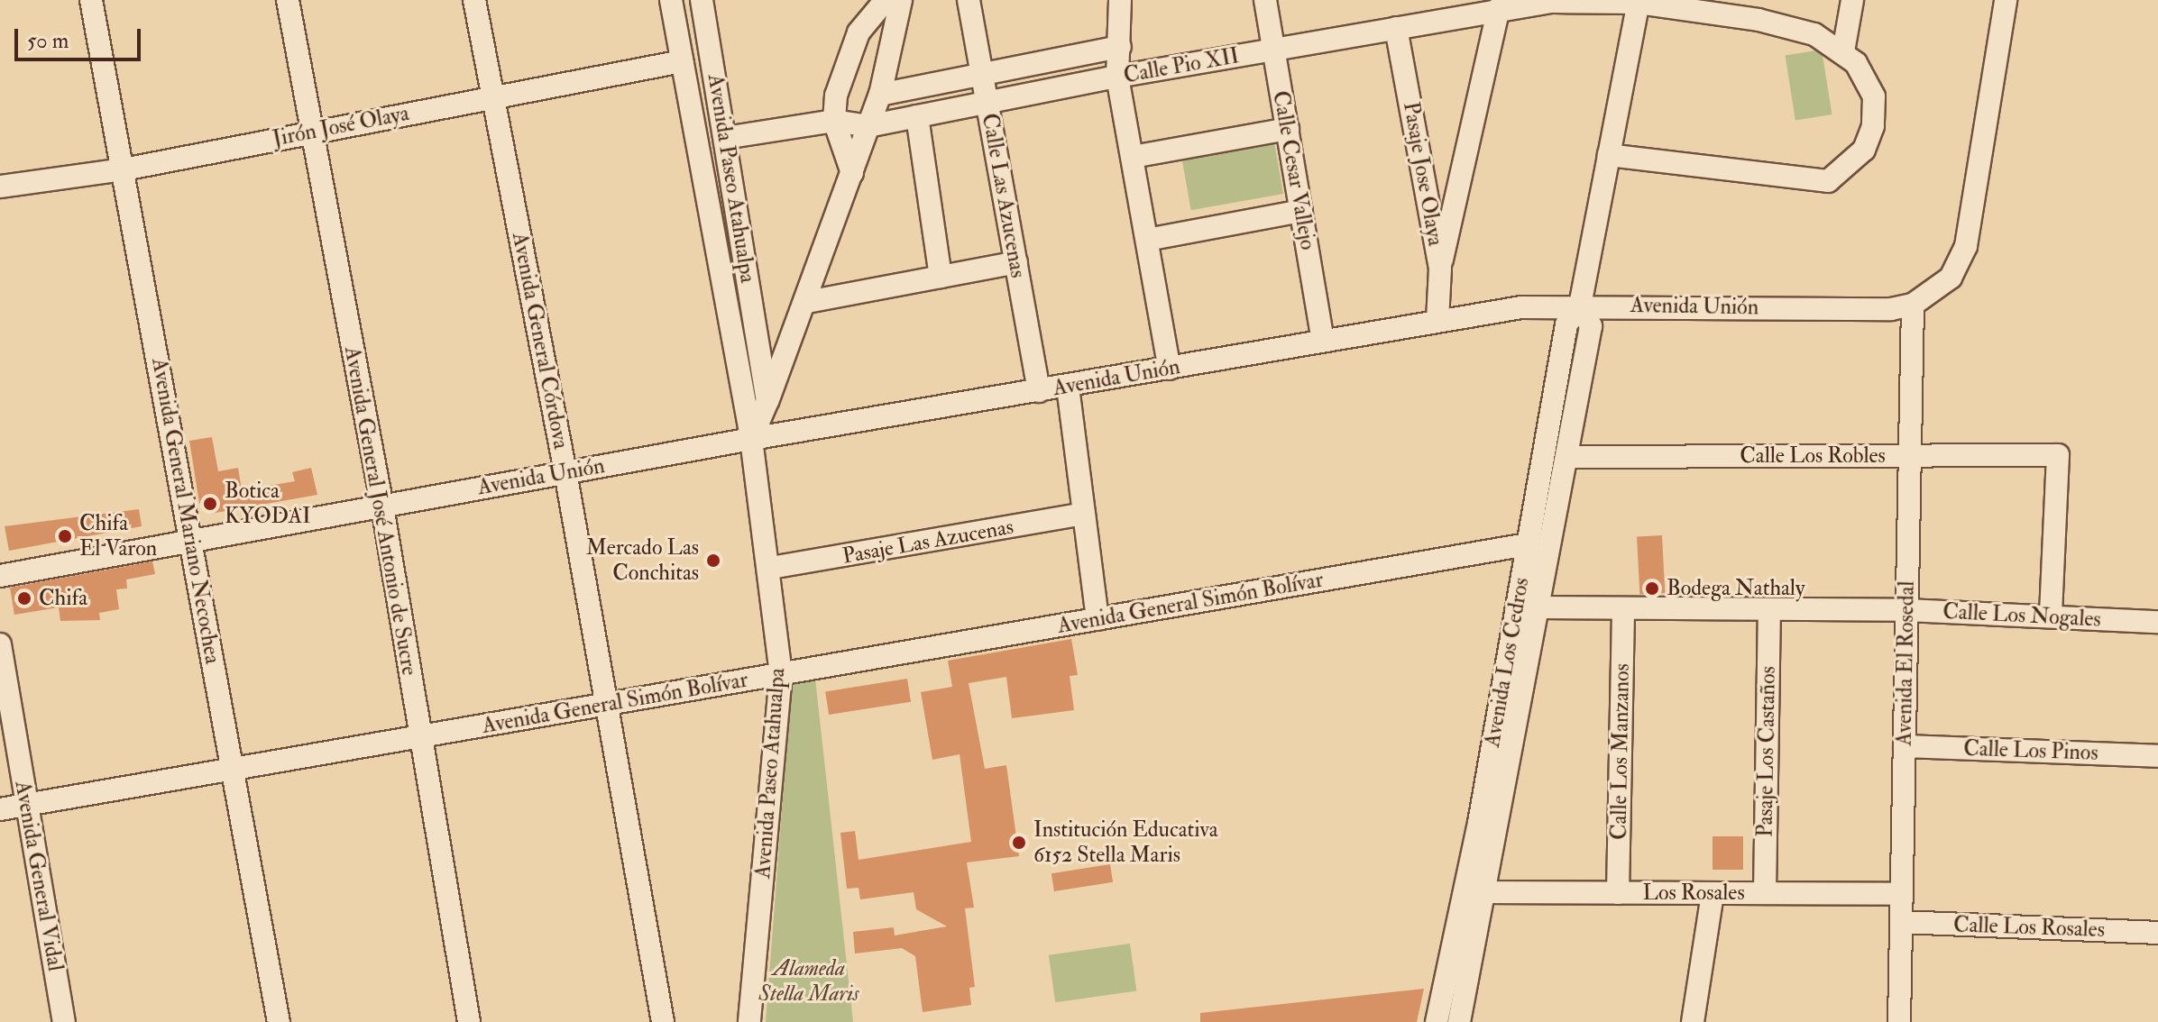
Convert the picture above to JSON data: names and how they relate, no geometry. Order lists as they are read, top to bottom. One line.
{"streets":{"street":["Calle Pio XII","Jirón José Olaya","Calle Cesar Vallejo","Pasaje Jose Olaya","Avenida Paseo Atahualpa","Calle Las Azucenas","Avenida Unión","Avenida General Córdova","Calle Los Robles","Avenida General Mariano Necochea","Avenida General José Antonio de Sucre","Pasaje Las Azucenas","Avenida General Simón Bolívar","Calle Los Nogales","Avenida Los Cedros","Avenida El Rosedal","Calle Los Pinos","Calle Los Manzanos","Pasaje Los Castaños","Avenida General Vidal","Los Rosales","Calle Los Rosales"]},"crossings":[["Calle Pio XII","Calle Cesar Vallejo"],["Calle Pio XII","Pasaje Jose Olaya"],["Calle Pio XII","Avenida Paseo Atahualpa"],["Calle Pio XII","Calle Las Azucenas"],["Calle Pio XII","Avenida Los Cedros"],["Jirón José Olaya","Avenida Paseo Atahualpa"],["Jirón José Olaya","Avenida General Córdova"],["Jirón José Olaya","Avenida General Mariano Necochea"],["Jirón José Olaya","Avenida General José Antonio de Sucre"],["Calle Cesar Vallejo","Avenida Unión"],["Pasaje Jose Olaya","Avenida Unión"],["Avenida Paseo Atahualpa","Avenida Unión"],["Avenida Paseo Atahualpa","Pasaje Las Azucenas"],["Avenida Paseo Atahualpa","Avenida General Simón Bolívar"],["Calle Las Azucenas","Avenida Unión"],["Avenida Unión","Avenida General Córdova"],["Avenida Unión","Avenida General Mariano Necochea"],["Avenida Unión","Avenida General José Antonio de Sucre"],["Avenida Unión","Avenida Los Cedros"],["Avenida Unión","Avenida El Rosedal"],["Avenida General Córdova","Avenida General Simón Bolívar"],["Calle Los Robles","Calle Los Nogales"],["Calle Los Robles","Avenida Los Cedros"],["Calle Los Robles","Avenida El Rosedal"],["Avenida General Mariano Necochea","Avenida General Simón Bolívar"],["Avenida General José Antonio de Sucre","Avenida General Simón Bolívar"],["Avenida General Simón Bolívar","Avenida Los Cedros"],["Avenida General Simón Bolívar","Avenida General Vidal"],["Calle Los Nogales","Avenida Los Cedros"],["Calle Los Nogales","Avenida El Rosedal"],["Calle Los Nogales","Calle Los Manzanos"],["Calle Los Nogales","Pasaje Los Castaños"],["Avenida Los Cedros","Los Rosales"],["Avenida El Rosedal","Calle Los Pinos"],["Avenida El Rosedal","Los Rosales"],["Avenida El Rosedal","Calle Los Rosales"],["Calle Los Manzanos","Los Rosales"],["Pasaje Los Castaños","Los Rosales"]],"parks":["Alameda Stella Maris"],"places":["Botica KYODAI","Chifa El Varon","Mercado Las Conchitas","Bodega Nathaly","Chifa","Institución Educativa 6152 Stella Maris"],"scale_bar":"50 m"}
